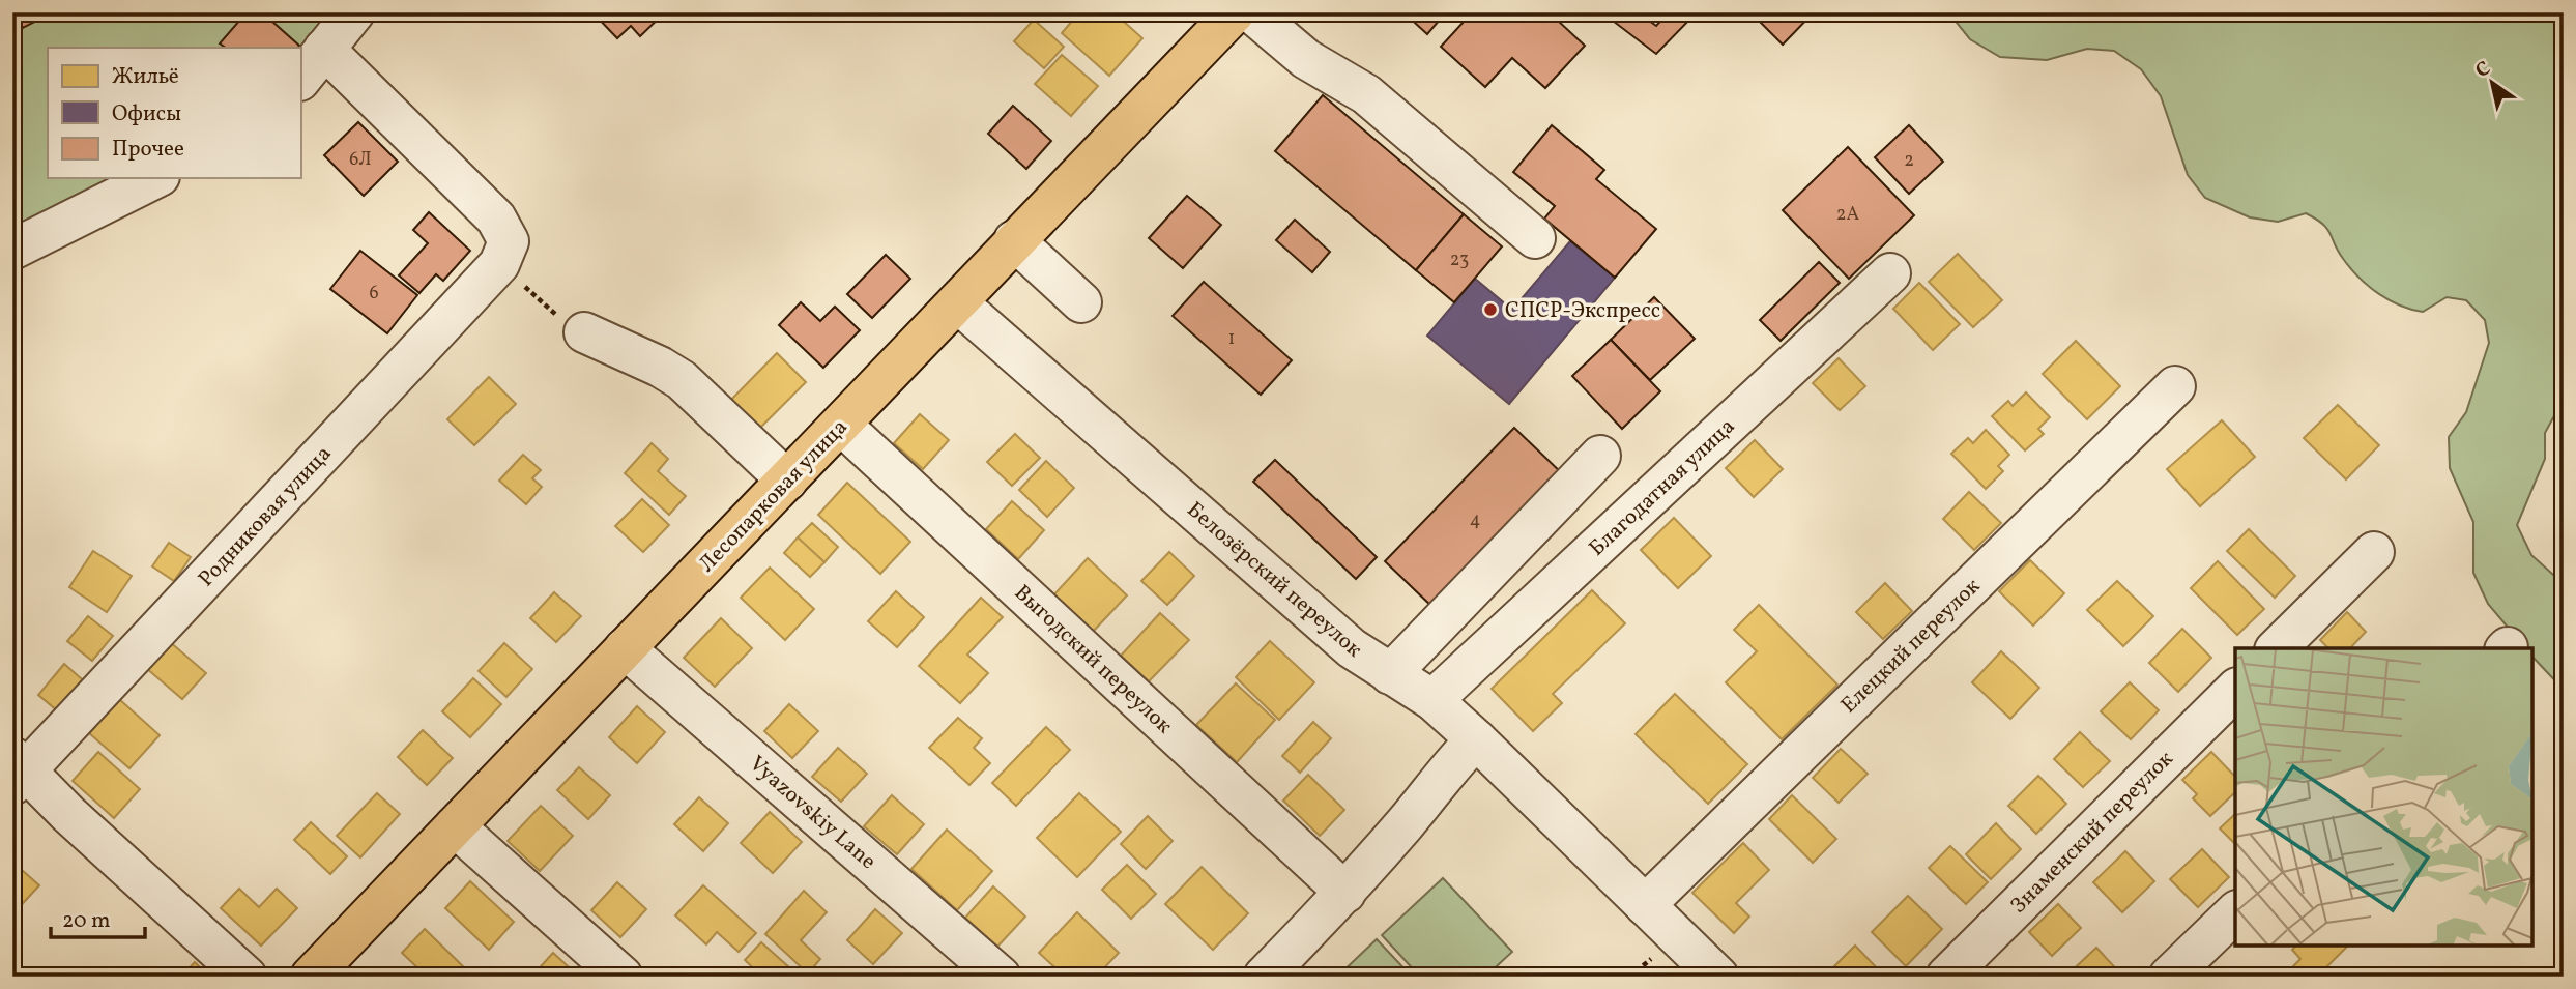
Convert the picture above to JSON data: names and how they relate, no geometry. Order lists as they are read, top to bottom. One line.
{"streets":{"main road":["Лесопарковая улица"],"street":["Благодатная улица","Родниковая улица","Белозёрский переулок","Елецкий переулок","Выгодский переулок","Vyazovskiy Lane","Знаменский переулок"]},"crossings":[["Благодатная улица","Белозёрский переулок"],["Лесопарковая улица","Белозёрский переулок"],["Лесопарковая улица","Выгодский переулок"],["Лесопарковая улица","Vyazovskiy Lane"],["Белозёрский переулок","Елецкий переулок"]],"places":["СПСР-Экспресс"],"house_numbers":["6Л","2","2А","23","6","1","4"],"legend":["Жильё","Офисы","Прочее"],"scale_bar":"20 m","north":"top left"}
